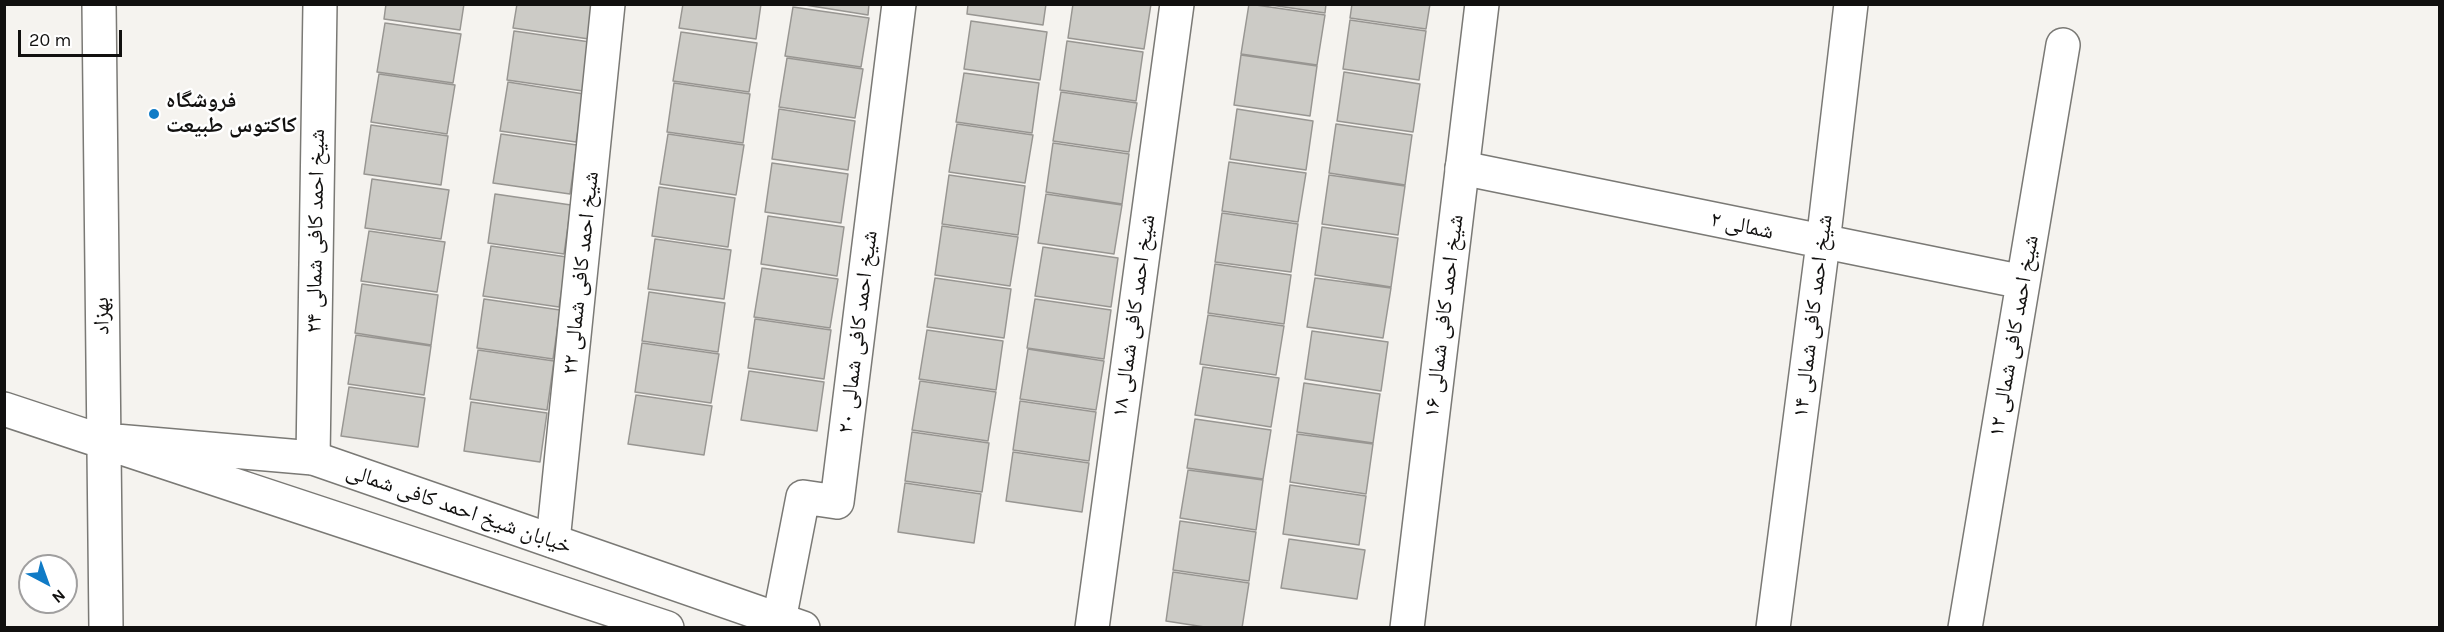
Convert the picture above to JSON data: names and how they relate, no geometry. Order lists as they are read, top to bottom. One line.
{"streets":{"street":["۲ شمالی","شیخ احمد کافی شمالی ۲۴","شیخ احمد کافی شمالی ۲۲","بهزاد","شیخ احمد کافی شمالی ۱۸","شیخ احمد کافی شمالی ۱۶","شیخ احمد کافی شمالی ۱۴","شیخ احمد کافی شمالی ۲۰","شیخ احمد کافی شمالی ۱۲","خیابان شیخ احمد کافی شمالی"]},"crossings":[["۲ شمالی","شیخ احمد کافی شمالی ۱۶"],["۲ شمالی","شیخ احمد کافی شمالی ۱۴"],["۲ شمالی","شیخ احمد کافی شمالی ۱۲"],["شیخ احمد کافی شمالی ۲۴","خیابان شیخ احمد کافی شمالی"],["شیخ احمد کافی شمالی ۲۲","خیابان شیخ احمد کافی شمالی"],["بهزاد","خیابان شیخ احمد کافی شمالی"],["شیخ احمد کافی شمالی ۲۰","خیابان شیخ احمد کافی شمالی"]],"places":["فروشگاه کاکتوس طبیعت"],"scale_bar":"20 m","north":"bottom right"}
